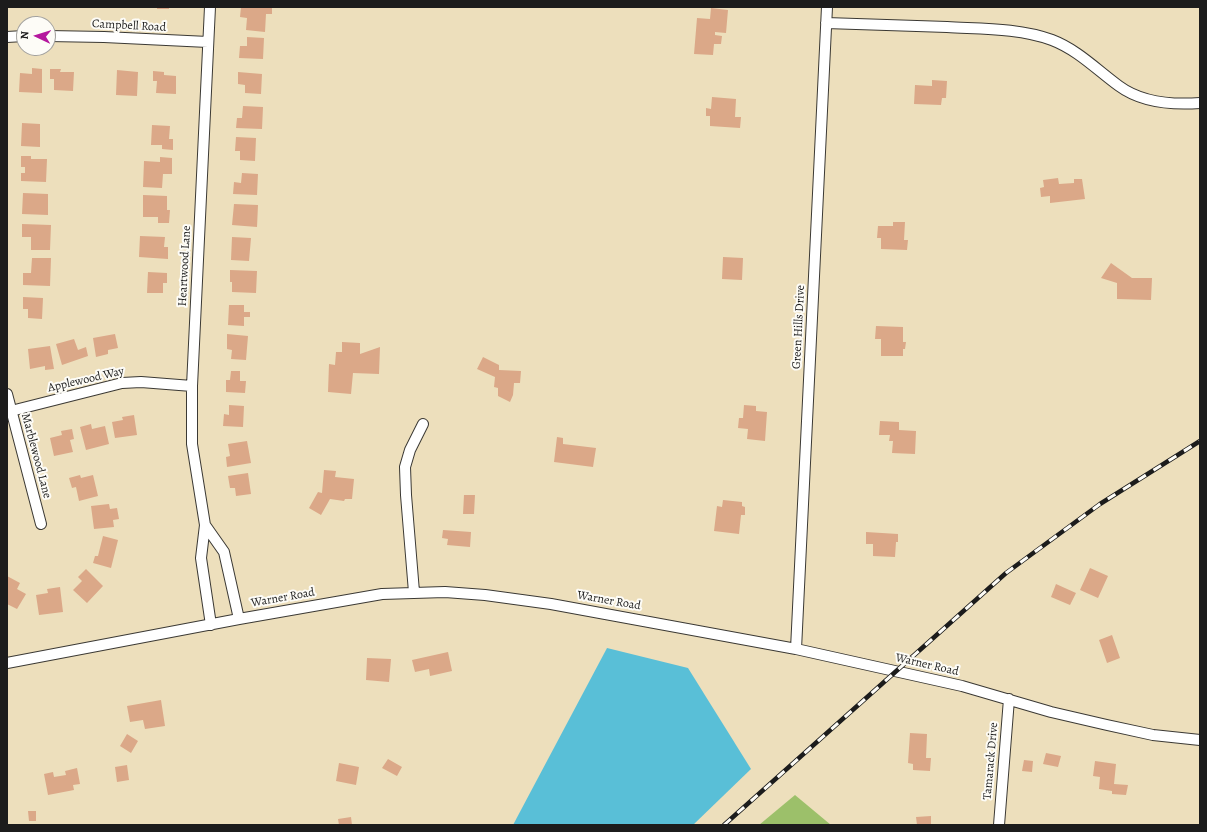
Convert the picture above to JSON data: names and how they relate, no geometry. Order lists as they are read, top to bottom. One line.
{"streets":{"street":["Campbell Road","Heartwood Lane","Green Hills Drive","Applewood Way","Marblewood Lane","Warner Road","Tamarack Drive"]},"crossings":[["Campbell Road","Heartwood Lane"],["Heartwood Lane","Applewood Way"],["Heartwood Lane","Warner Road"],["Green Hills Drive","Warner Road"],["Applewood Way","Marblewood Lane"],["Warner Road","Tamarack Drive"]],"north":"left"}
